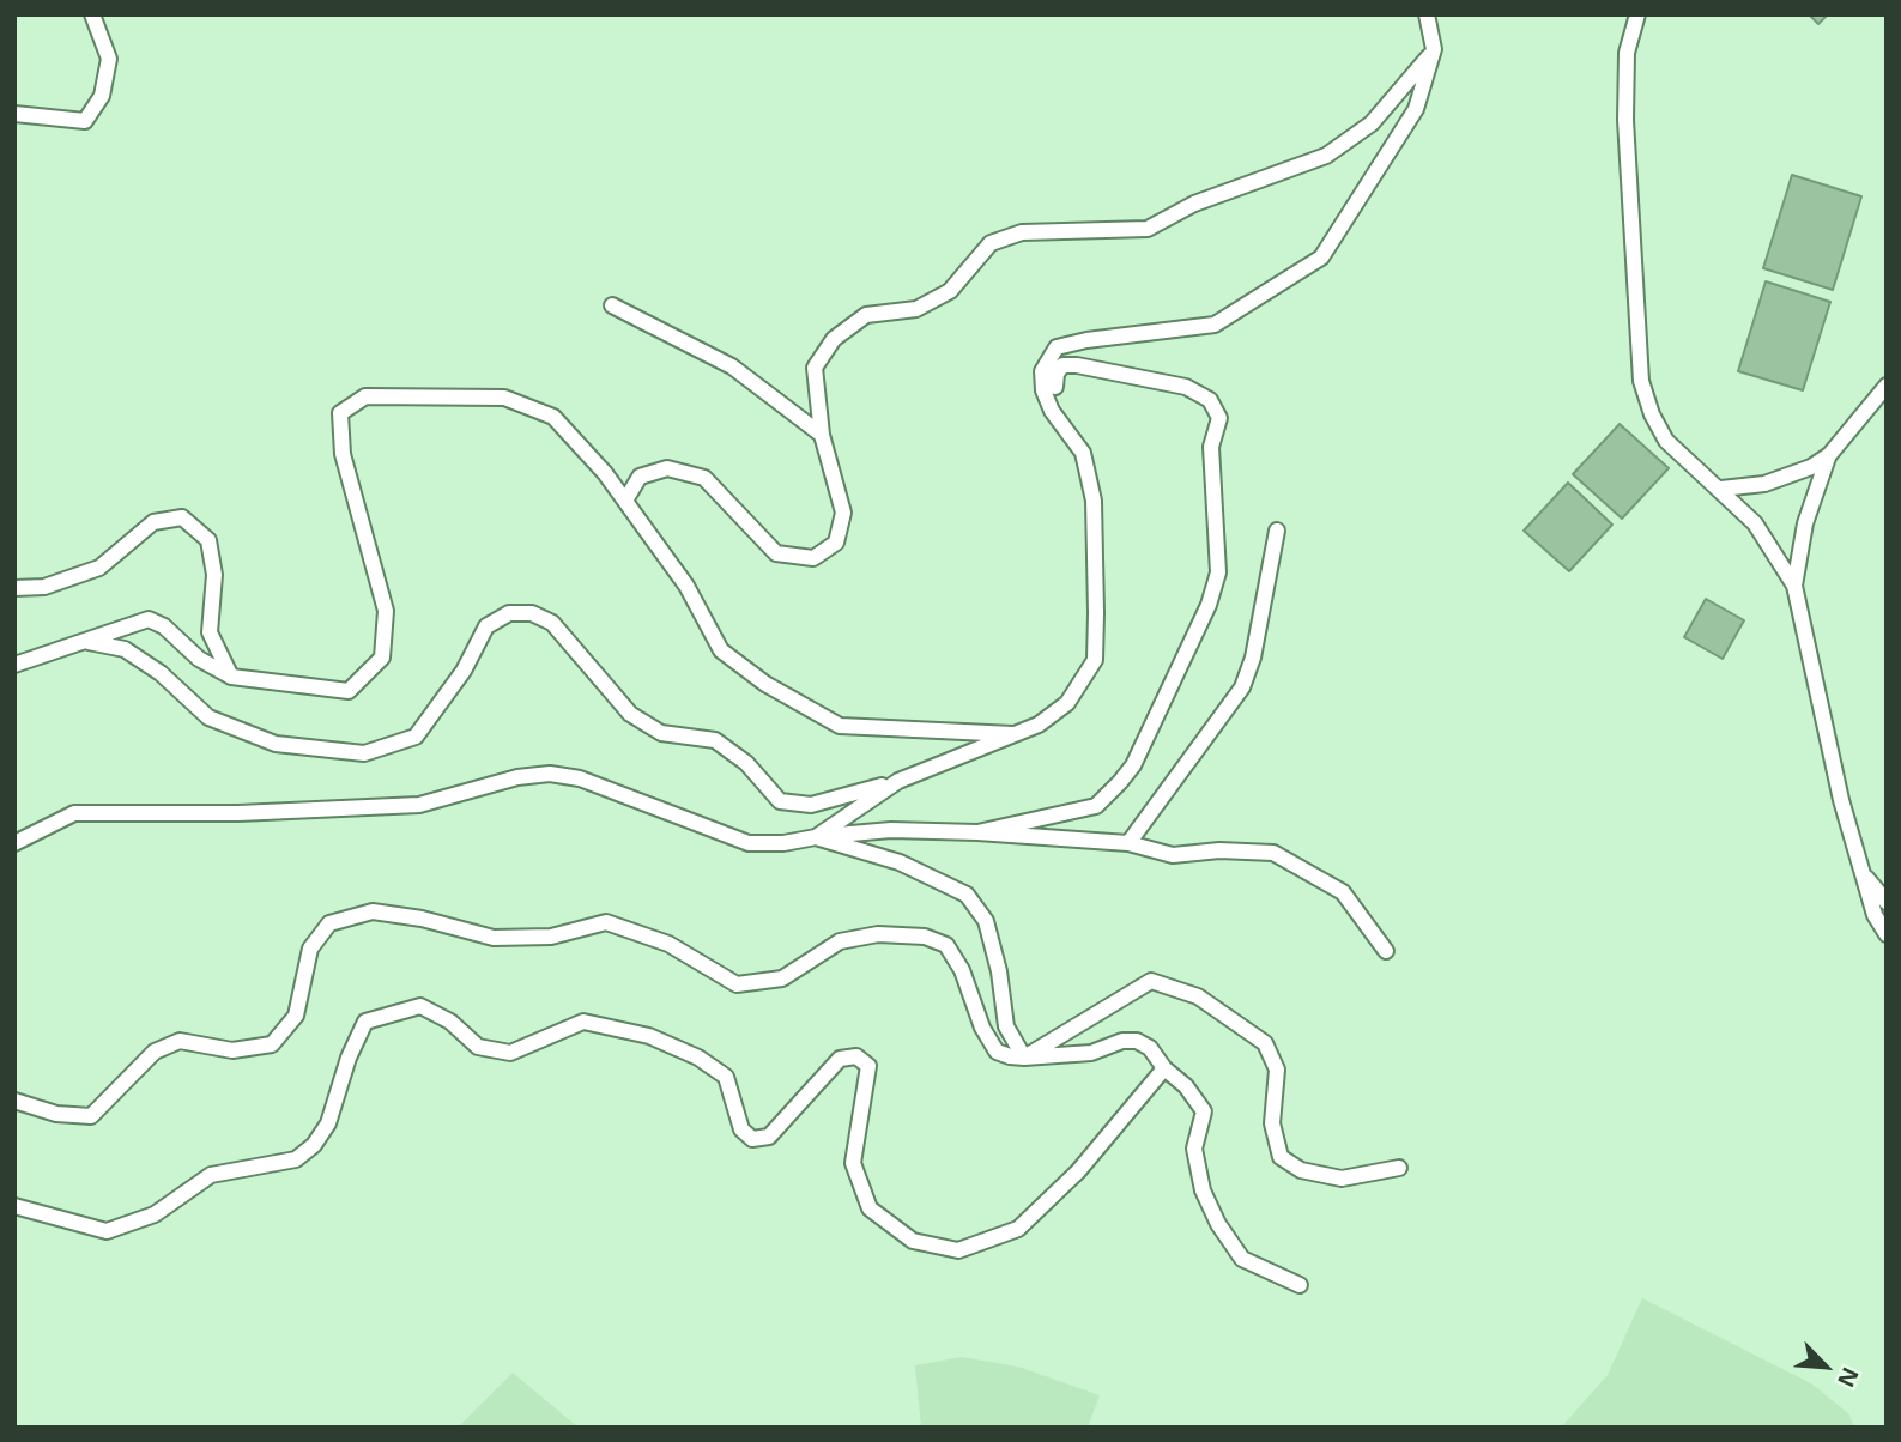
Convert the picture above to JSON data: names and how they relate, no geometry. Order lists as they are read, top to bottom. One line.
{"north":"bottom right"}
